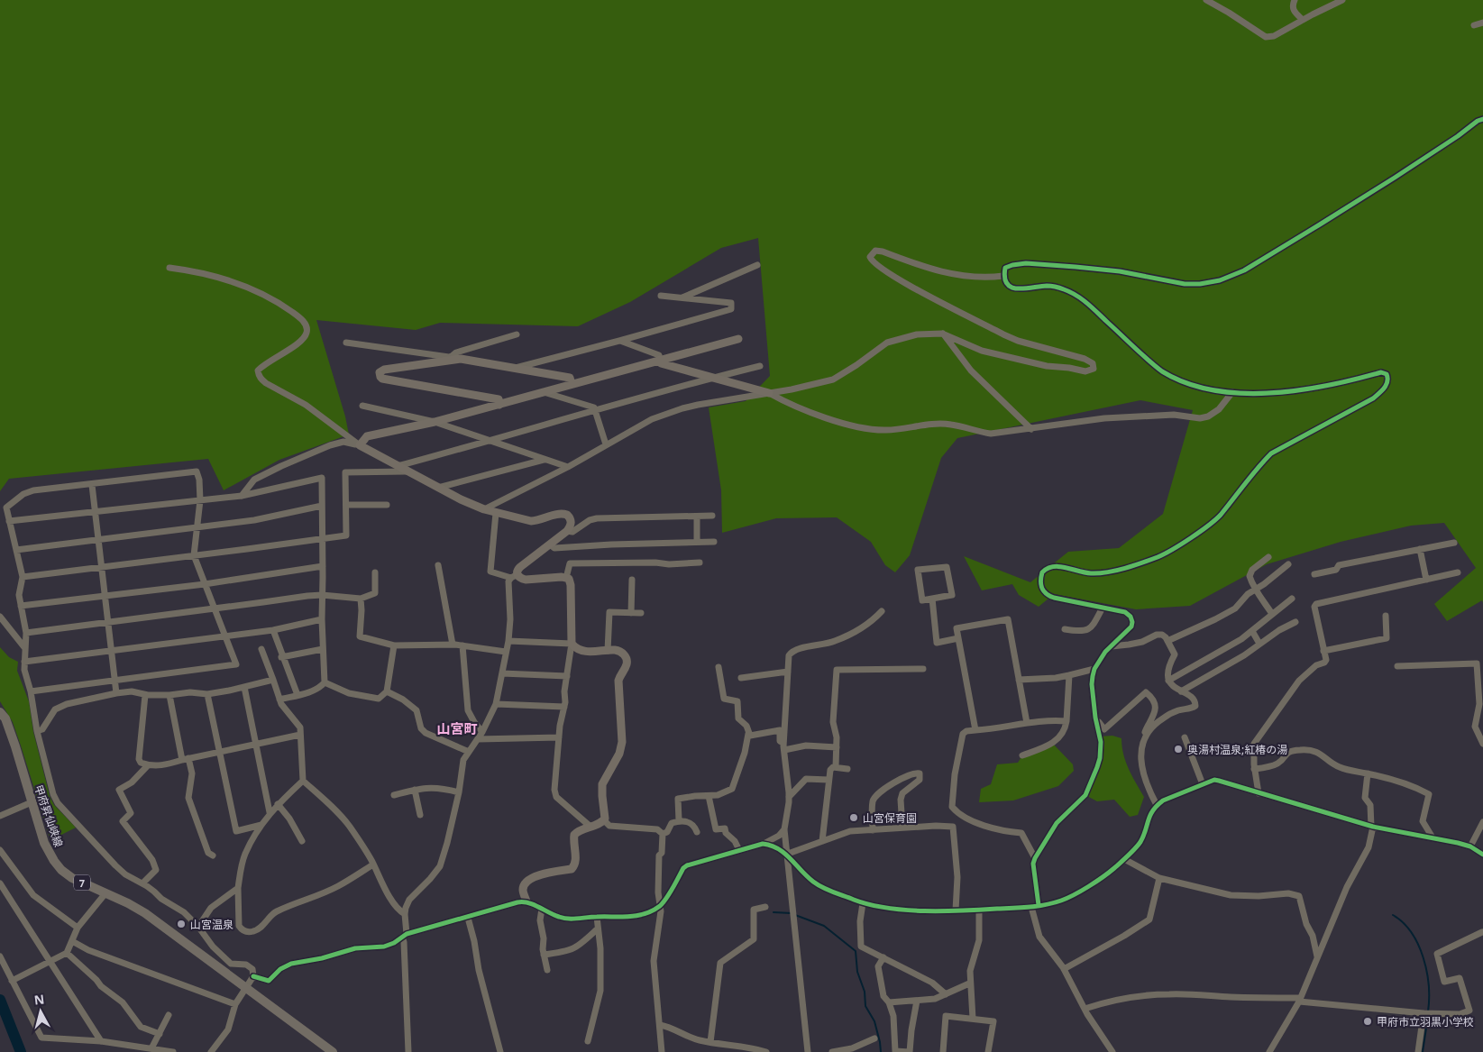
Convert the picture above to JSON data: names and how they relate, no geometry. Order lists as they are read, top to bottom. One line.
{"streets":{"main road":["甲府昇仙峡線","7"]},"districts":["山宮町"],"places":["奥湯村温泉;紅椿の湯","山宮保育園","山宮温泉","甲府市立羽黒小学校"],"north":"top"}
